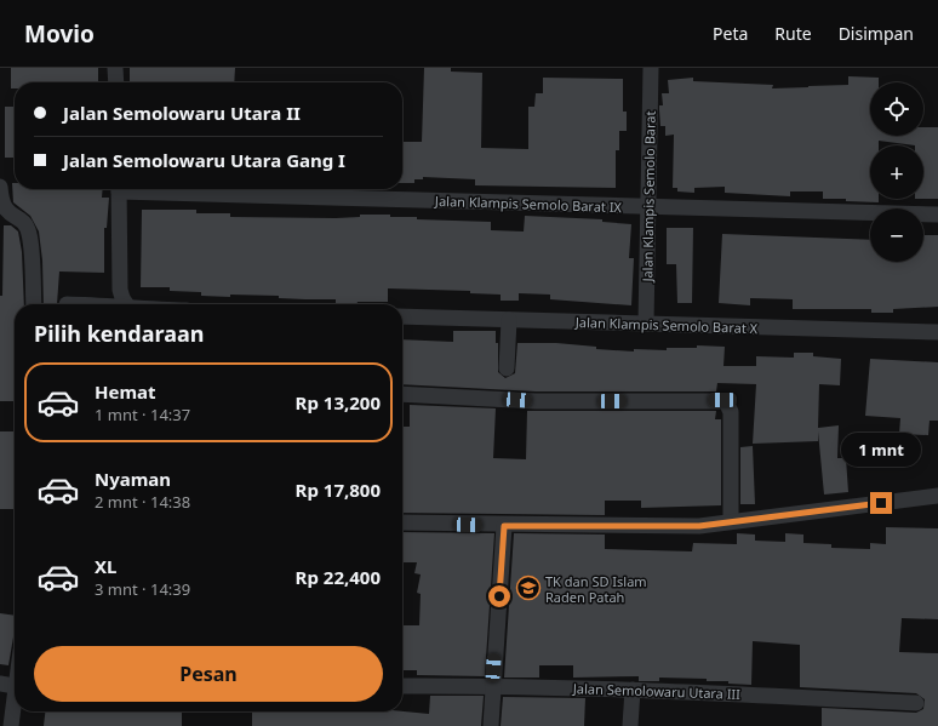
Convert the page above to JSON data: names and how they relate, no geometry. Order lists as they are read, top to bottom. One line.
{"streets":{"street":["Jalan Klampis Semolo Barat","Jalan Klampis Semolo Barat IX","Jalan Klampis Semolo Barat X","Jalan Semolowaru Utara III"]},"crossings":[["Jalan Klampis Semolo Barat","Jalan Klampis Semolo Barat IX"],["Jalan Klampis Semolo Barat","Jalan Klampis Semolo Barat X"]],"places":{"school or university":["TK dan SD Islam Raden Patah"]},"page":{"header":"Movio","nav":["Peta","Rute","Disimpan"],"map_buttons":["+","−"],"banner":["Jalan Semolowaru Utara II","Jalan Semolowaru Utara Gang I"],"heading":"Pilih kendaraan","list":[{"name":"Hemat","note":"1 mnt · 14:37","value":"Rp 13,200"},{"name":"Nyaman","note":"2 mnt · 14:38","value":"Rp 17,800"},{"name":"XL","note":"3 mnt · 14:39","value":"Rp 22,400"}],"bubble":"1 mnt","buttons":"Pesan"}}
